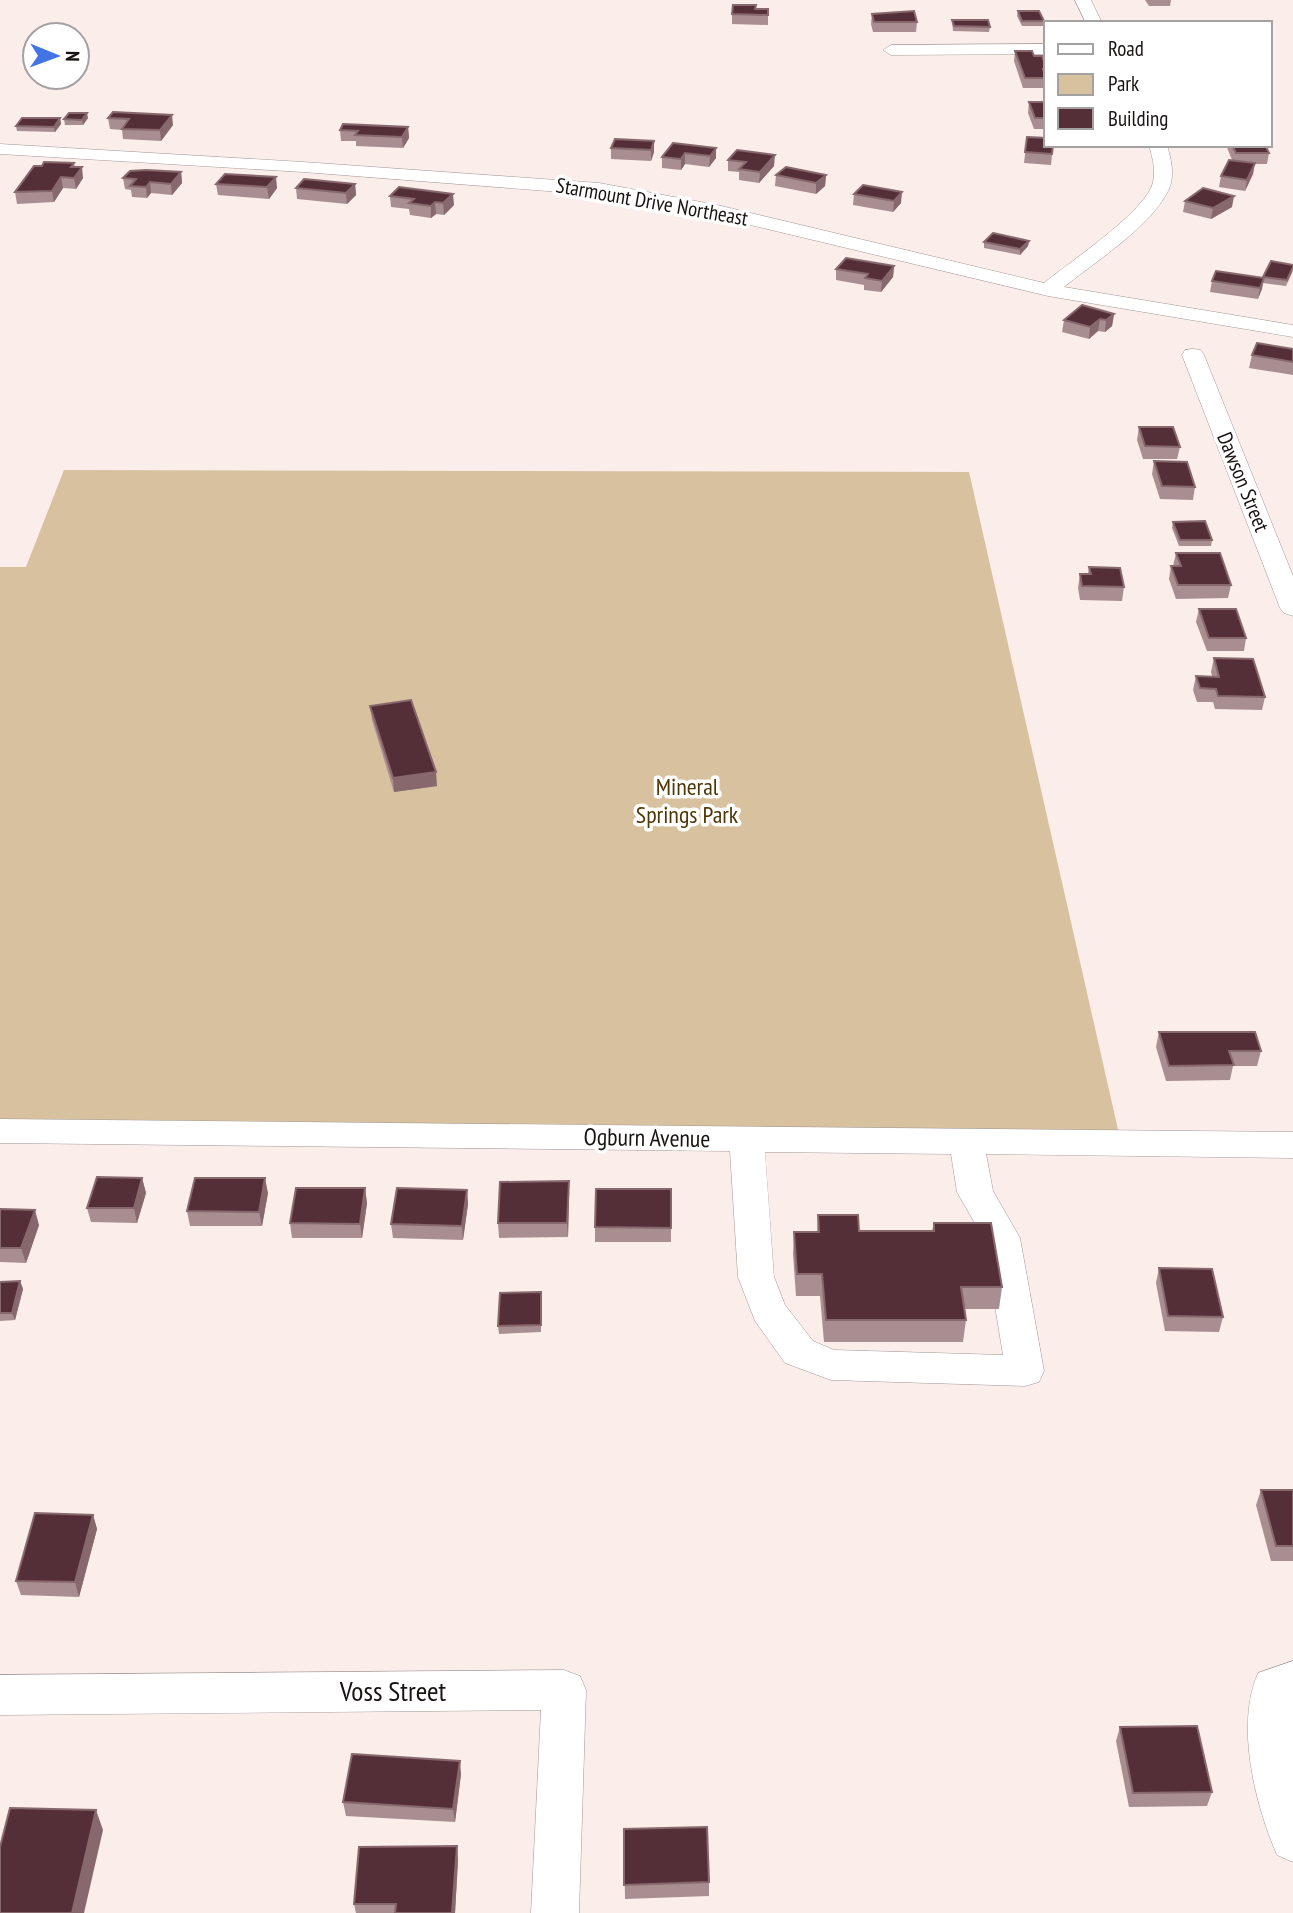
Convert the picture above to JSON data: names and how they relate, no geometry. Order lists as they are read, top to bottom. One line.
{"streets":{"street":["Starmount Drive Northeast","Dawson Street","Ogburn Avenue","Voss Street"]},"parks":["Mineral Springs Park"],"legend":["Road","Park","Building"],"north":"right"}
